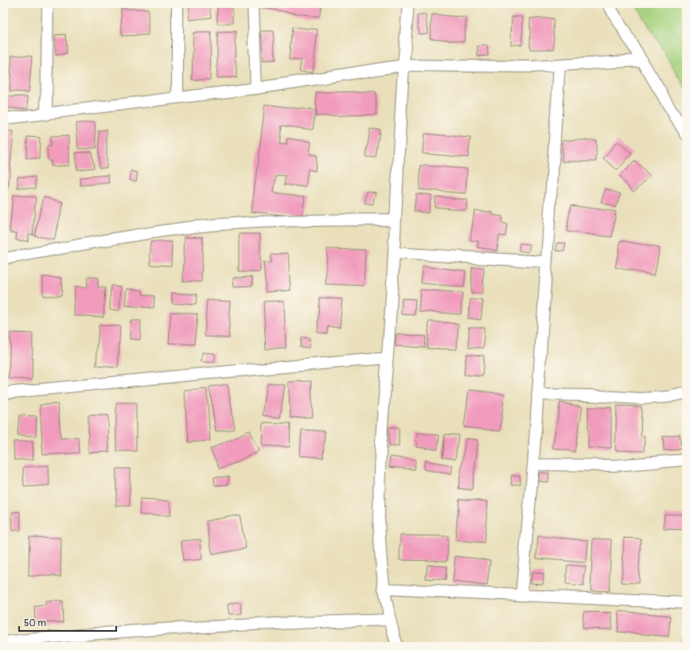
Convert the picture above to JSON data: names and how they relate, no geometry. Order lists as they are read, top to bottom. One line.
{"scale_bar":"50 m"}
